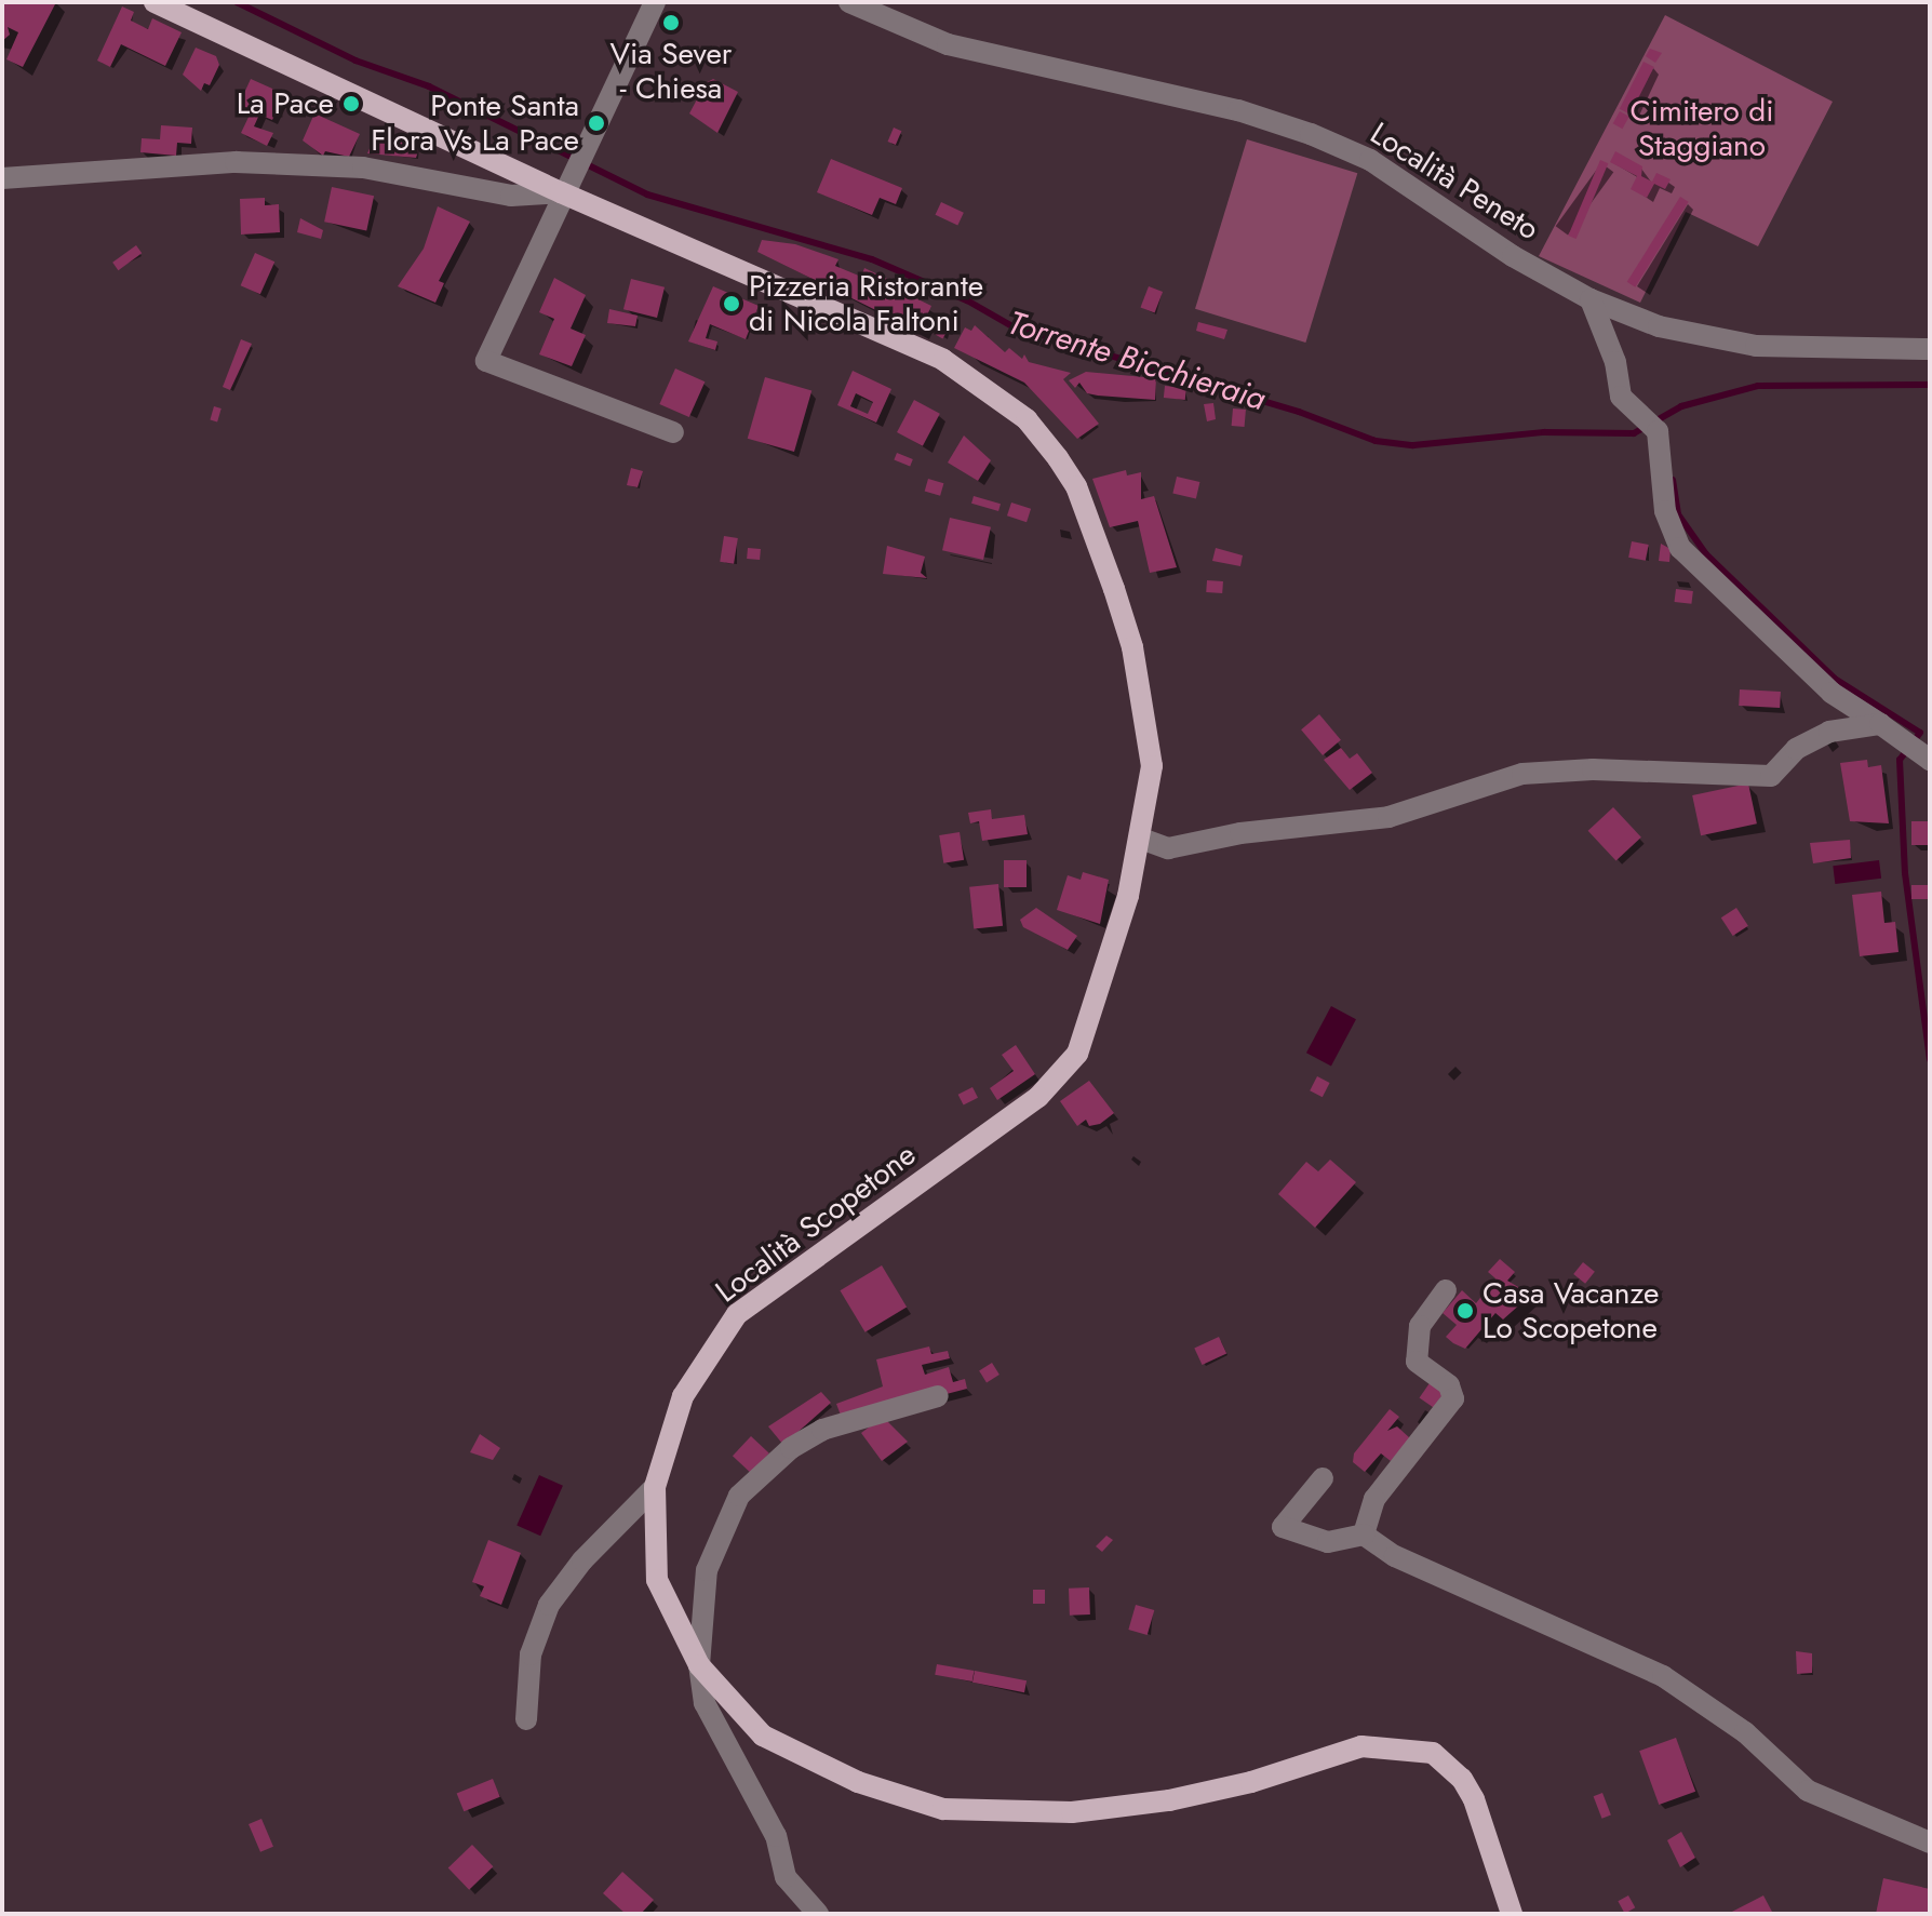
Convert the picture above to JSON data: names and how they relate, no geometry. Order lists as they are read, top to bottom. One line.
{"streets":{"main road":["Località Scopetone"],"street":["Località Peneto"]},"water":["Torrente Bicchieraia"],"parks":["Cimitero di Staggiano"],"places":["Via Sever - Chiesa","La Pace","Ponte Santa Flora Vs La Pace","Pizzeria Ristorante di Nicola Faltoni","Casa Vacanze Lo Scopetone"]}
